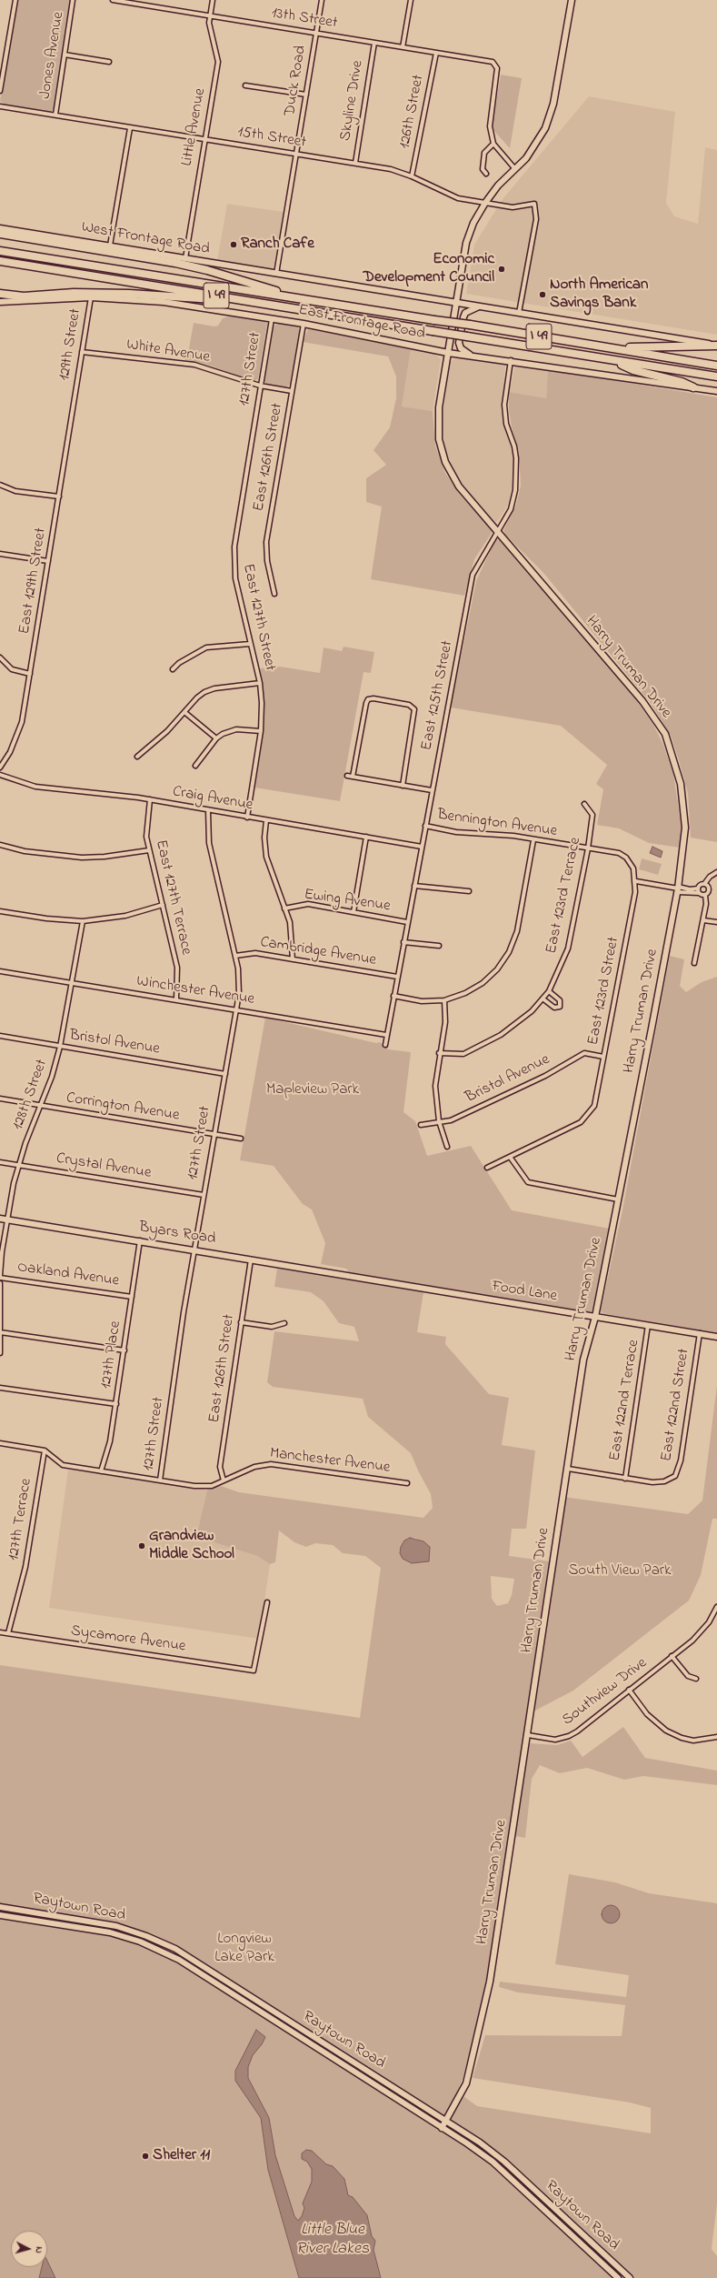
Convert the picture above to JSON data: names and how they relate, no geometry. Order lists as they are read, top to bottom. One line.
{"streets":{"highway":["I 49"],"main road":["West Frontage Road","East Frontage Road","Harry Truman Drive","Byars Road","Food Lane","Raytown Road"],"street":["13th Street","Jones Avenue","Duck Road","Skyline Drive","126th Street","Little Avenue","15th Street","129th Street","White Avenue","127th Street","East 126th Street","East 129th Street","East 127th Street","East 125th Street","Craig Avenue","Bennington Avenue","East 123rd Terrace","East 127th Terrace","Ewing Avenue","Cambridge Avenue","Winchester Avenue","East 123rd Street","Bristol Avenue","128th Street","Corrington Avenue","Crystal Avenue","Oakland Avenue","127th Place","East 122nd Terrace","East 122nd Street","Manchester Avenue","127th Terrace","Sycamore Avenue","Southview Drive"]},"crossings":[["13th Street","Duck Road"],["13th Street","Skyline Drive"],["13th Street","126th Street"],["13th Street","Little Avenue"],["Jones Avenue","15th Street"],["Duck Road","15th Street"],["Duck Road","West Frontage Road"],["Skyline Drive","15th Street"],["126th Street","15th Street"],["Little Avenue","15th Street"],["Little Avenue","West Frontage Road"],["15th Street","West Frontage Road"],["15th Street","Harry Truman Drive"],["West Frontage Road","Harry Truman Drive"],["East Frontage Road","129th Street"],["East Frontage Road","127th Street"],["East Frontage Road","East 126th Street"],["East Frontage Road","Harry Truman Drive"],["East Frontage Road","East 125th Street"],["129th Street","White Avenue"],["129th Street","East 129th Street"],["White Avenue","127th Street"],["White Avenue","East 126th Street"],["127th Street","East 127th Street"],["127th Street","Craig Avenue"],["127th Street","Cambridge Avenue"],["127th Street","Winchester Avenue"],["127th Street","Bristol Avenue"],["127th Street","Corrington Avenue"],["127th Street","Crystal Avenue"],["127th Street","Byars Road"],["127th Street","Manchester Avenue"],["East 126th Street","Byars Road"],["East 126th Street","Manchester Avenue"],["East 127th Street","Craig Avenue"],["Harry Truman Drive","East 125th Street"],["Harry Truman Drive","Food Lane"],["Harry Truman Drive","Southview Drive"],["Harry Truman Drive","Raytown Road"],["East 125th Street","Craig Avenue"],["East 125th Street","Bennington Avenue"],["East 125th Street","Ewing Avenue"],["East 125th Street","Cambridge Avenue"],["East 125th Street","Winchester Avenue"],["Craig Avenue","East 127th Terrace"],["Bennington Avenue","East 123rd Terrace"],["Bennington Avenue","East 123rd Street"],["East 127th Terrace","Winchester Avenue"],["Winchester Avenue","128th Street"],["East 123rd Street","Bristol Avenue"],["Bristol Avenue","128th Street"],["128th Street","Corrington Avenue"],["128th Street","Crystal Avenue"],["128th Street","Byars Road"],["128th Street","Oakland Avenue"],["Byars Road","Food Lane"],["Byars Road","127th Place"],["Oakland Avenue","127th Place"],["Food Lane","East 122nd Terrace"],["Food Lane","East 122nd Street"],["127th Place","Manchester Avenue"],["East 122nd Terrace","East 122nd Street"],["Manchester Avenue","127th Terrace"],["127th Terrace","Sycamore Avenue"]],"water":["Little Blue River Lakes"],"parks":["Mapleview Park","South View Park","Longview Lake Park"],"places":["Ranch Cafe","Economic Development Council","North American Savings Bank","Grandview Middle School","Shelter 11"],"north":"right"}
